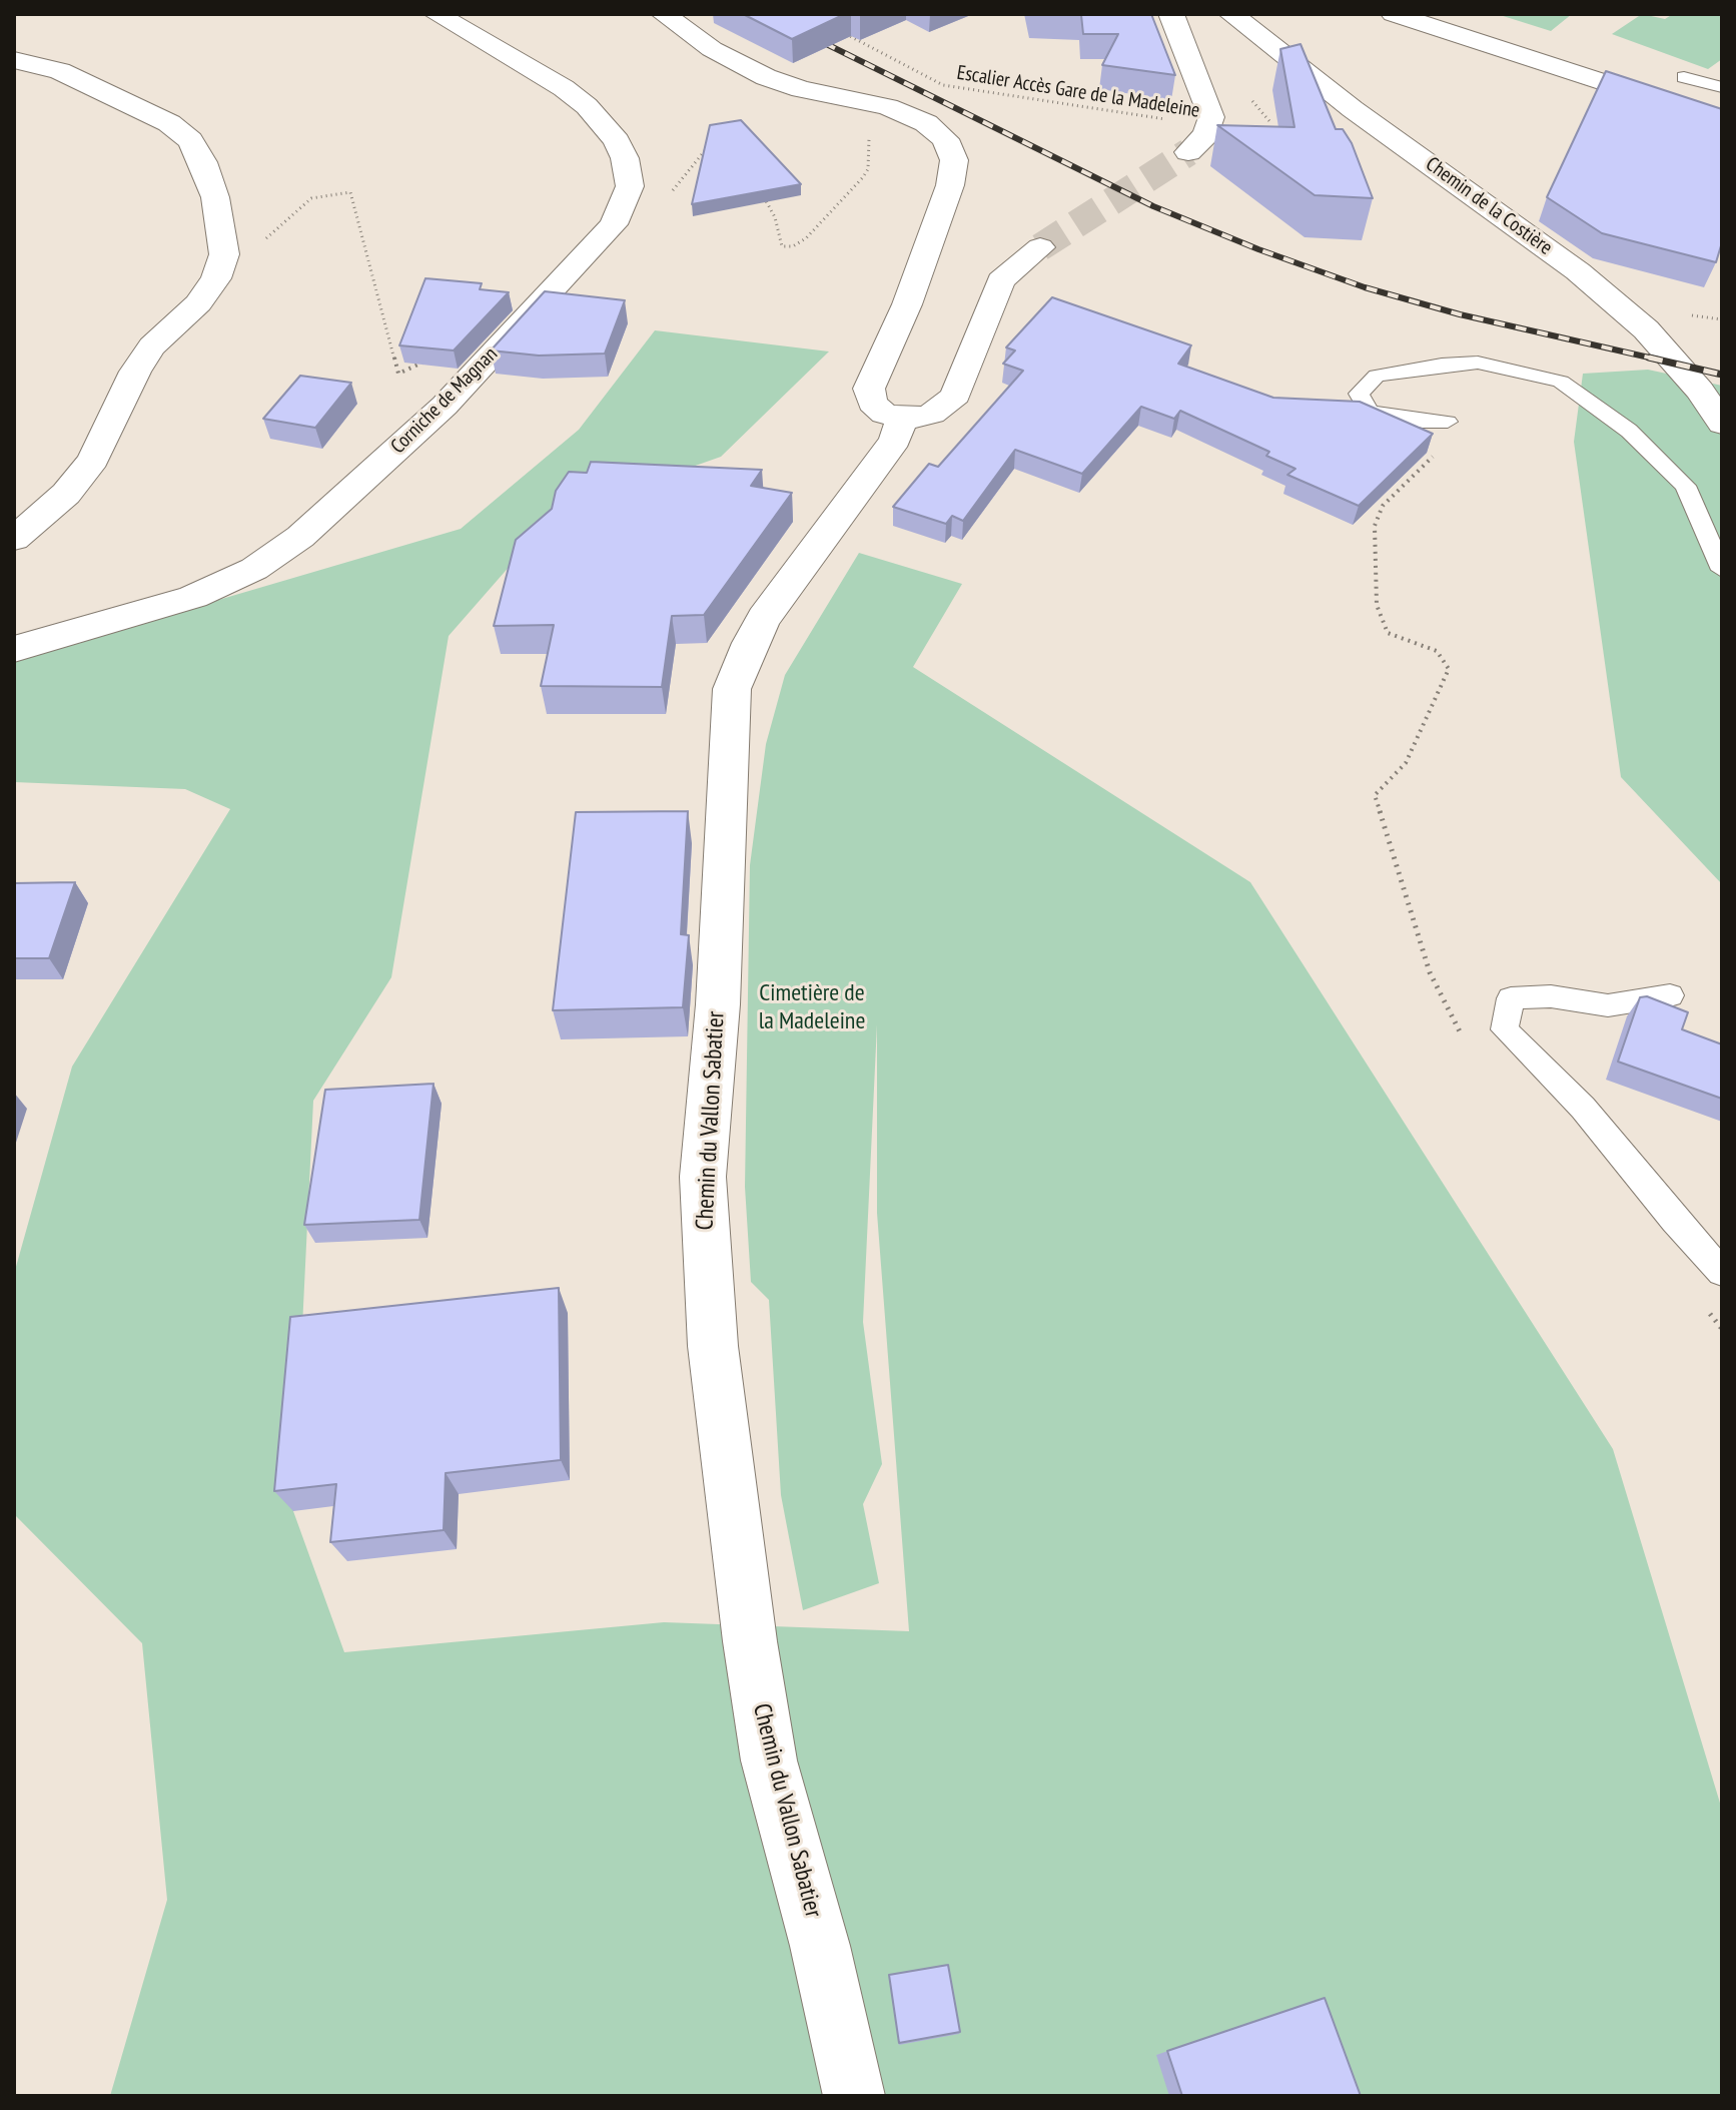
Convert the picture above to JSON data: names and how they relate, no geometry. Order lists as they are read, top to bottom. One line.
{"streets":{"street":["Chemin de la Costière","Corniche de Magnan","Chemin du Vallon Sabatier"],"path":["Escalier Accès Gare de la Madeleine"]},"parks":["Cimetière de la Madeleine"]}
